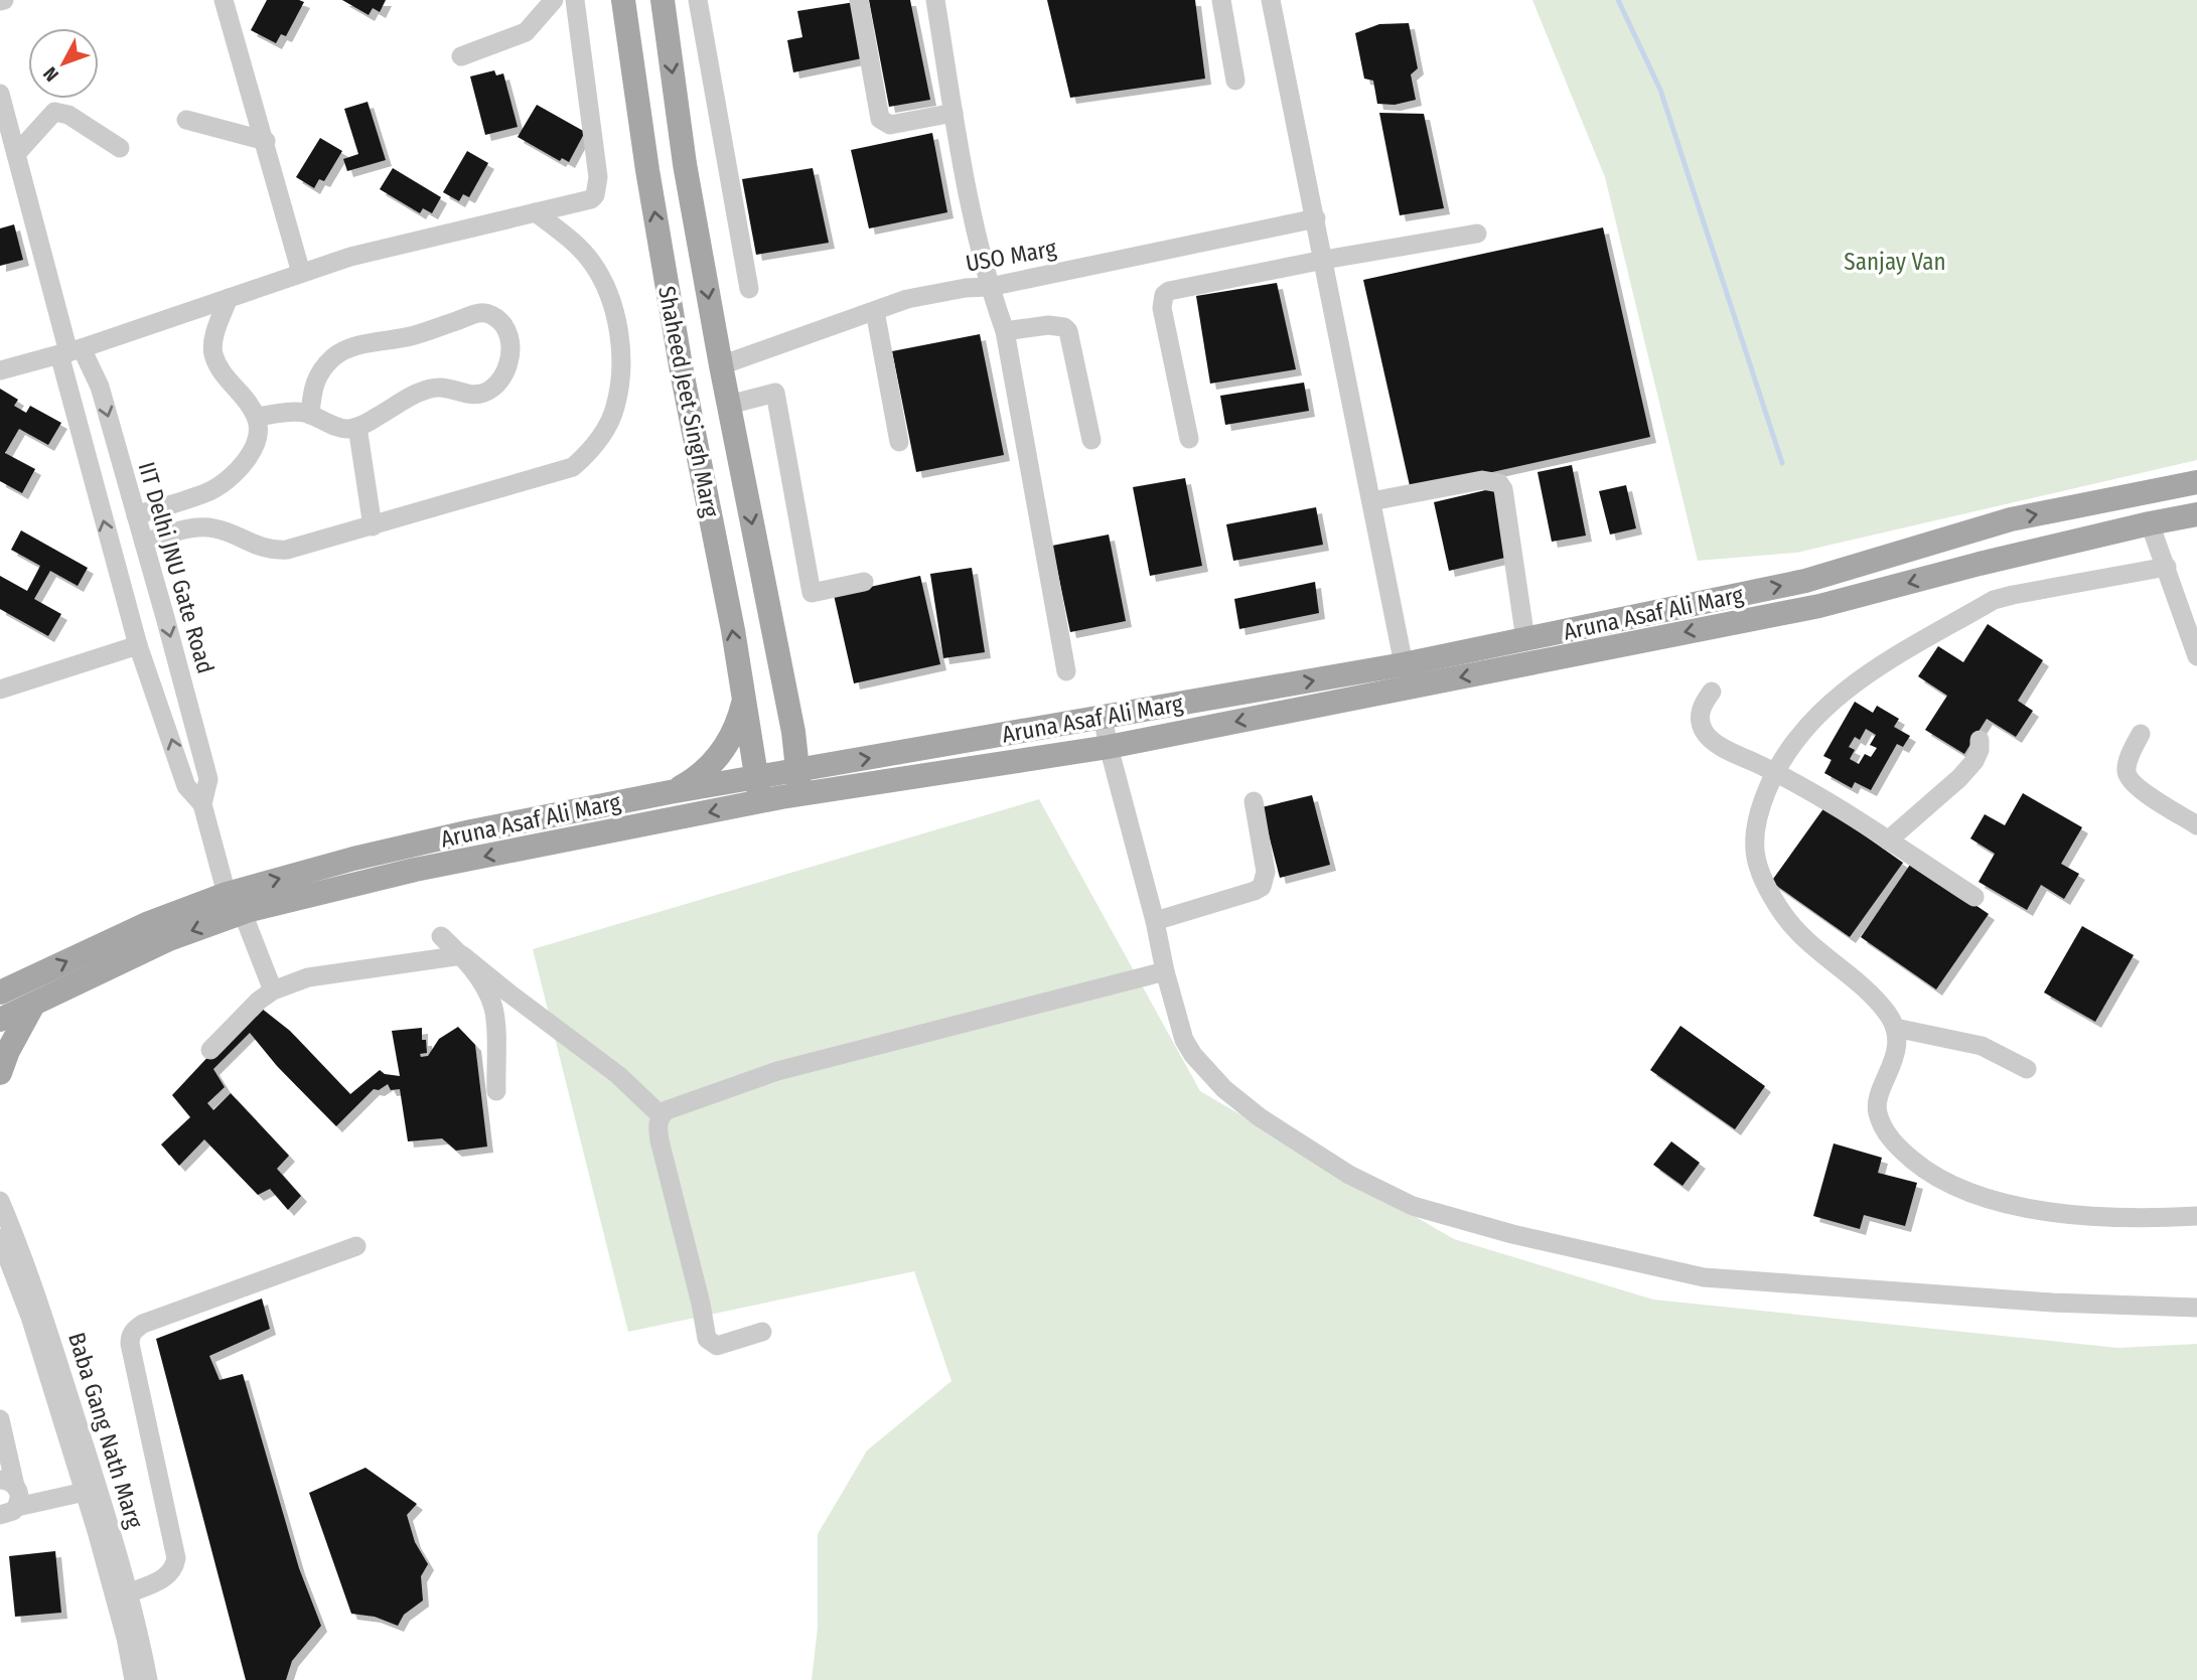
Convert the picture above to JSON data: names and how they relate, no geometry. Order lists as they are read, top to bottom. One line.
{"streets":{"main road":["Shaheed Jeet Singh Marg","Aruna Asaf Ali Marg"],"street":["USO Marg","IIT Delhi JNU Gate Road","Baba Gang Nath Marg"]},"crossings":[["USO Marg","Shaheed Jeet Singh Marg"],["Shaheed Jeet Singh Marg","Aruna Asaf Ali Marg"],["IIT Delhi JNU Gate Road","Aruna Asaf Ali Marg"]],"parks":["Sanjay Van"],"north":"bottom left"}
